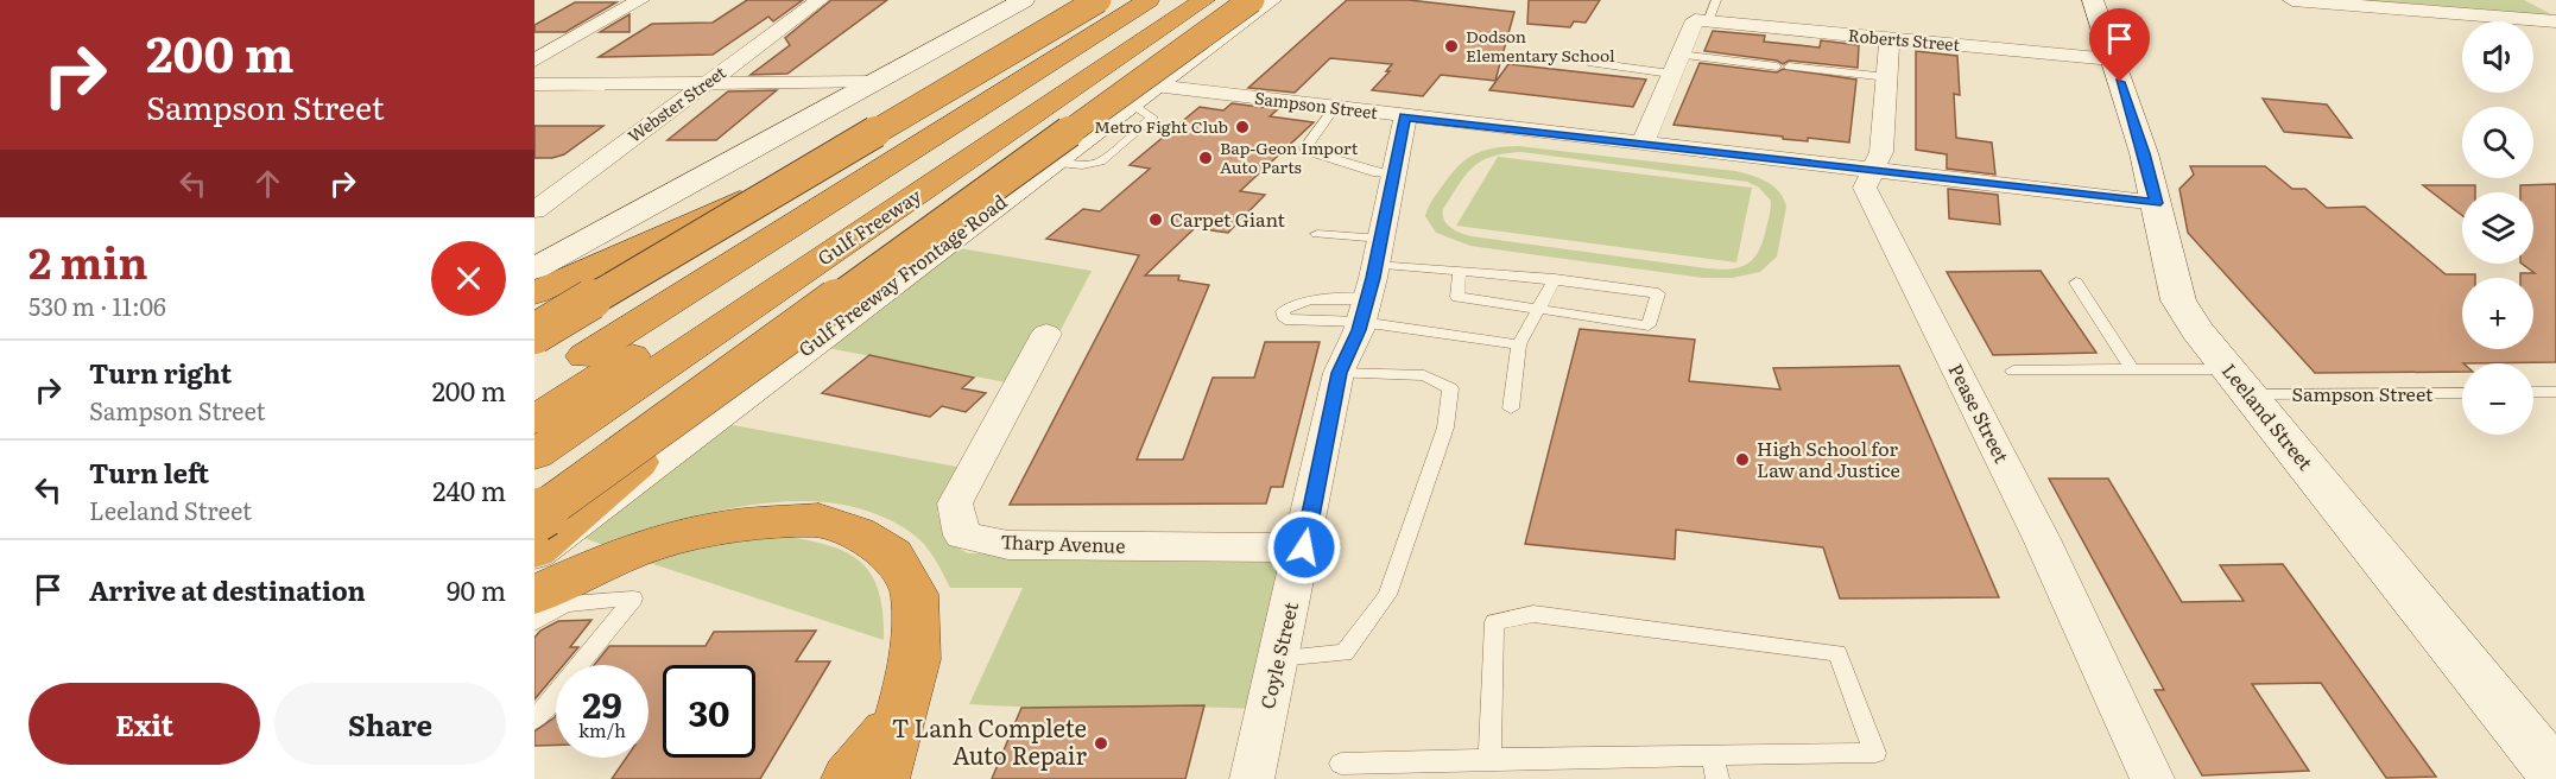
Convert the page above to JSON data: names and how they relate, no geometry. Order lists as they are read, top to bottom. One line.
{"streets":{"highway":["Gulf Freeway"],"main road":["Gulf Freeway Frontage Road","Leeland Street"],"street":["Roberts Street","Webster Street","Sampson Street","Pease Street","Tharp Avenue","Coyle Street"]},"crossings":[["Roberts Street","Pease Street"],["Roberts Street","Leeland Street"],["Sampson Street","Gulf Freeway Frontage Road"],["Sampson Street","Pease Street"],["Sampson Street","Leeland Street"],["Sampson Street","Coyle Street"],["Tharp Avenue","Coyle Street"]],"places":["Dodson Elementary School","Metro Fight Club","Bap-Geon Import Auto Parts","Carpet Giant","High School for Law and Justice","T Lanh Complete Auto Repair"],"page":{"turn":["200 m","Sampson Street"],"map_buttons":["+","−"],"heading":["2 min","530 m · 11:06"],"list":[{"name":"Turn right","note":"Sampson Street","value":"200 m"},{"name":"Turn left","note":"Leeland Street","value":"240 m"},{"name":"Arrive at destination","value":"90 m"}],"speed":"29 km/h","limit":"30","buttons":["Exit","Share"]}}
